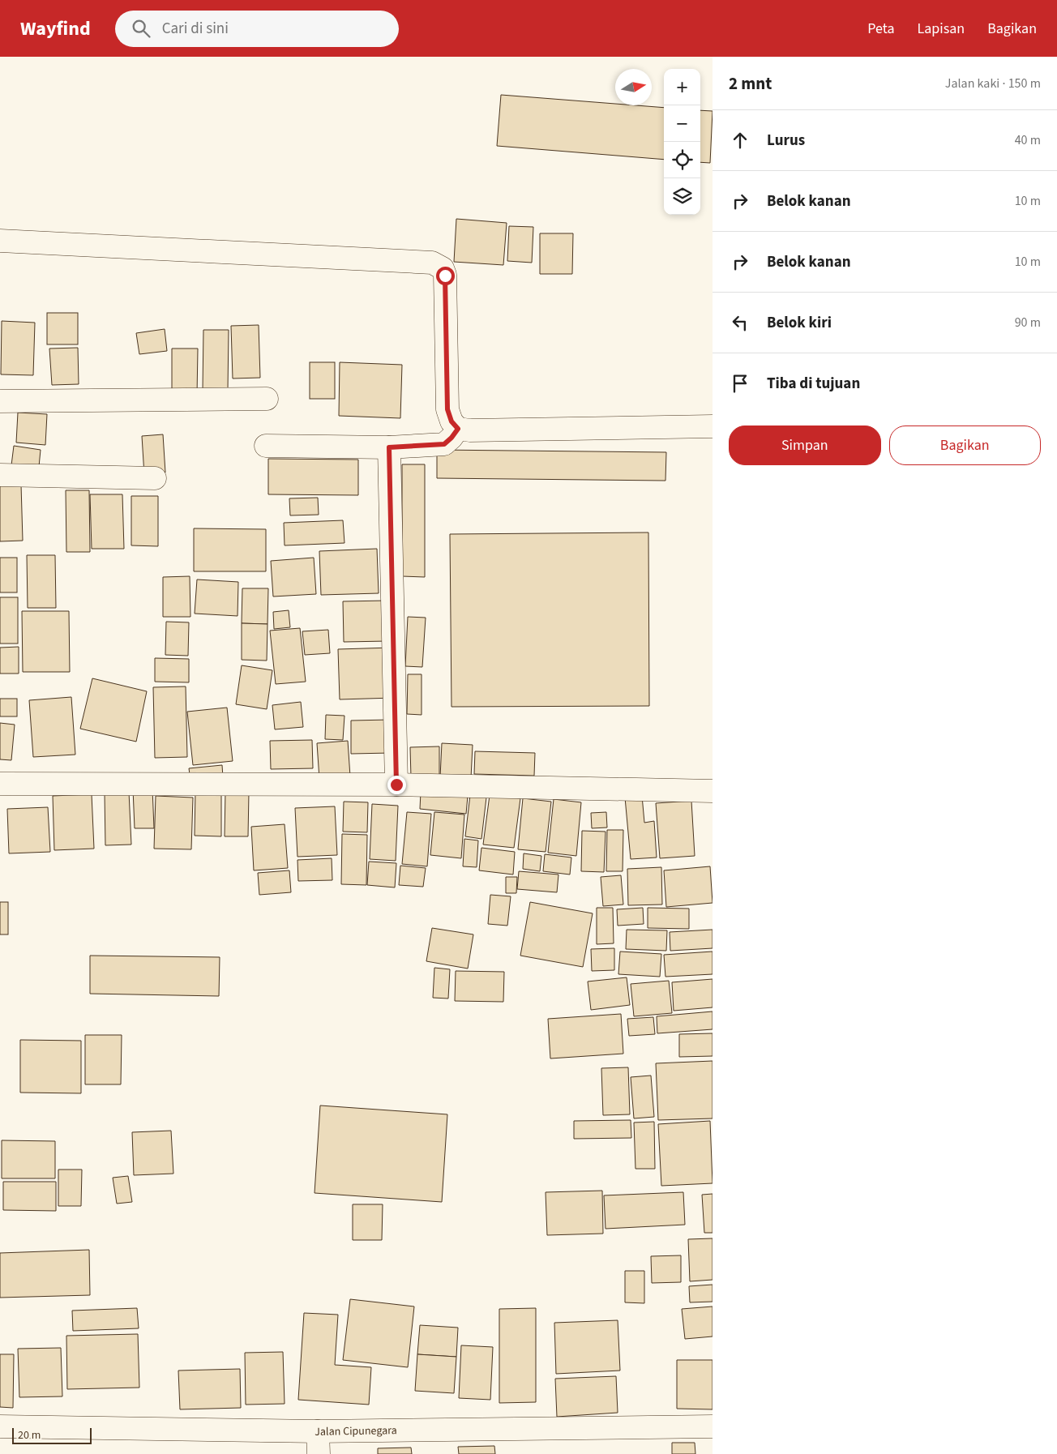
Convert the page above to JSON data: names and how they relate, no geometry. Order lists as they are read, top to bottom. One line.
{"streets":{"street":["Jalan Cipunegara"]},"scale_bar":"20 m","north":"right","page":{"header":"Wayfind","search":"Cari di sini","nav":["Peta","Lapisan","Bagikan"],"heading":["2 mnt","Jalan kaki · 150 m"],"map_buttons":["+","−"],"list":[["Lurus","40 m"],["Belok kanan","10 m"],["Belok kanan","10 m"],["Belok kiri","90 m"],"Tiba di tujuan"],"buttons":["Simpan","Bagikan"],"scale":"20 m"}}
